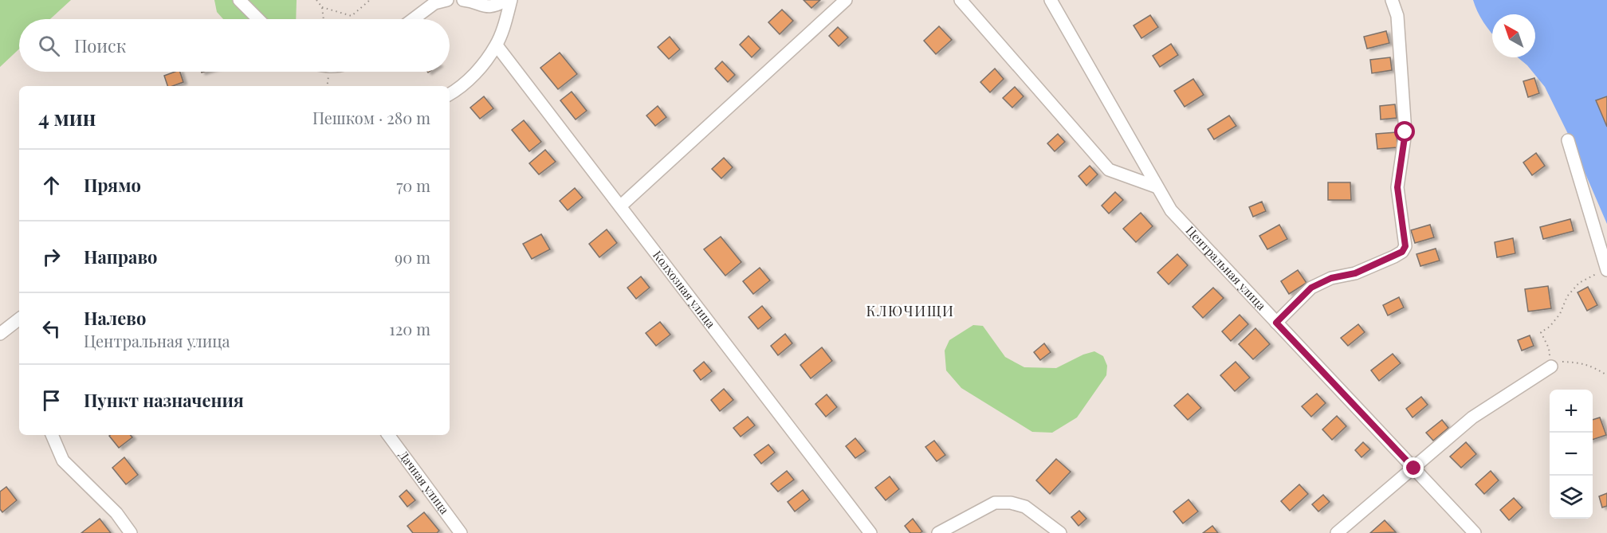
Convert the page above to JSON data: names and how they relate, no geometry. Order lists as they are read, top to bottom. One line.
{"streets":{"street":["Центральная улица","Колхозная улица","Дачная улица"]},"districts":["КЛЮЧИЩИ"],"north":"top left","page":{"search":"Поиск","heading":["4 мин","Пешком · 280 m"],"list":[["Прямо","70 m"],["Направо","90 m"],["Налево","Центральная улица","120 m"],"Пункт назначения"],"map_buttons":["+","−"]}}
